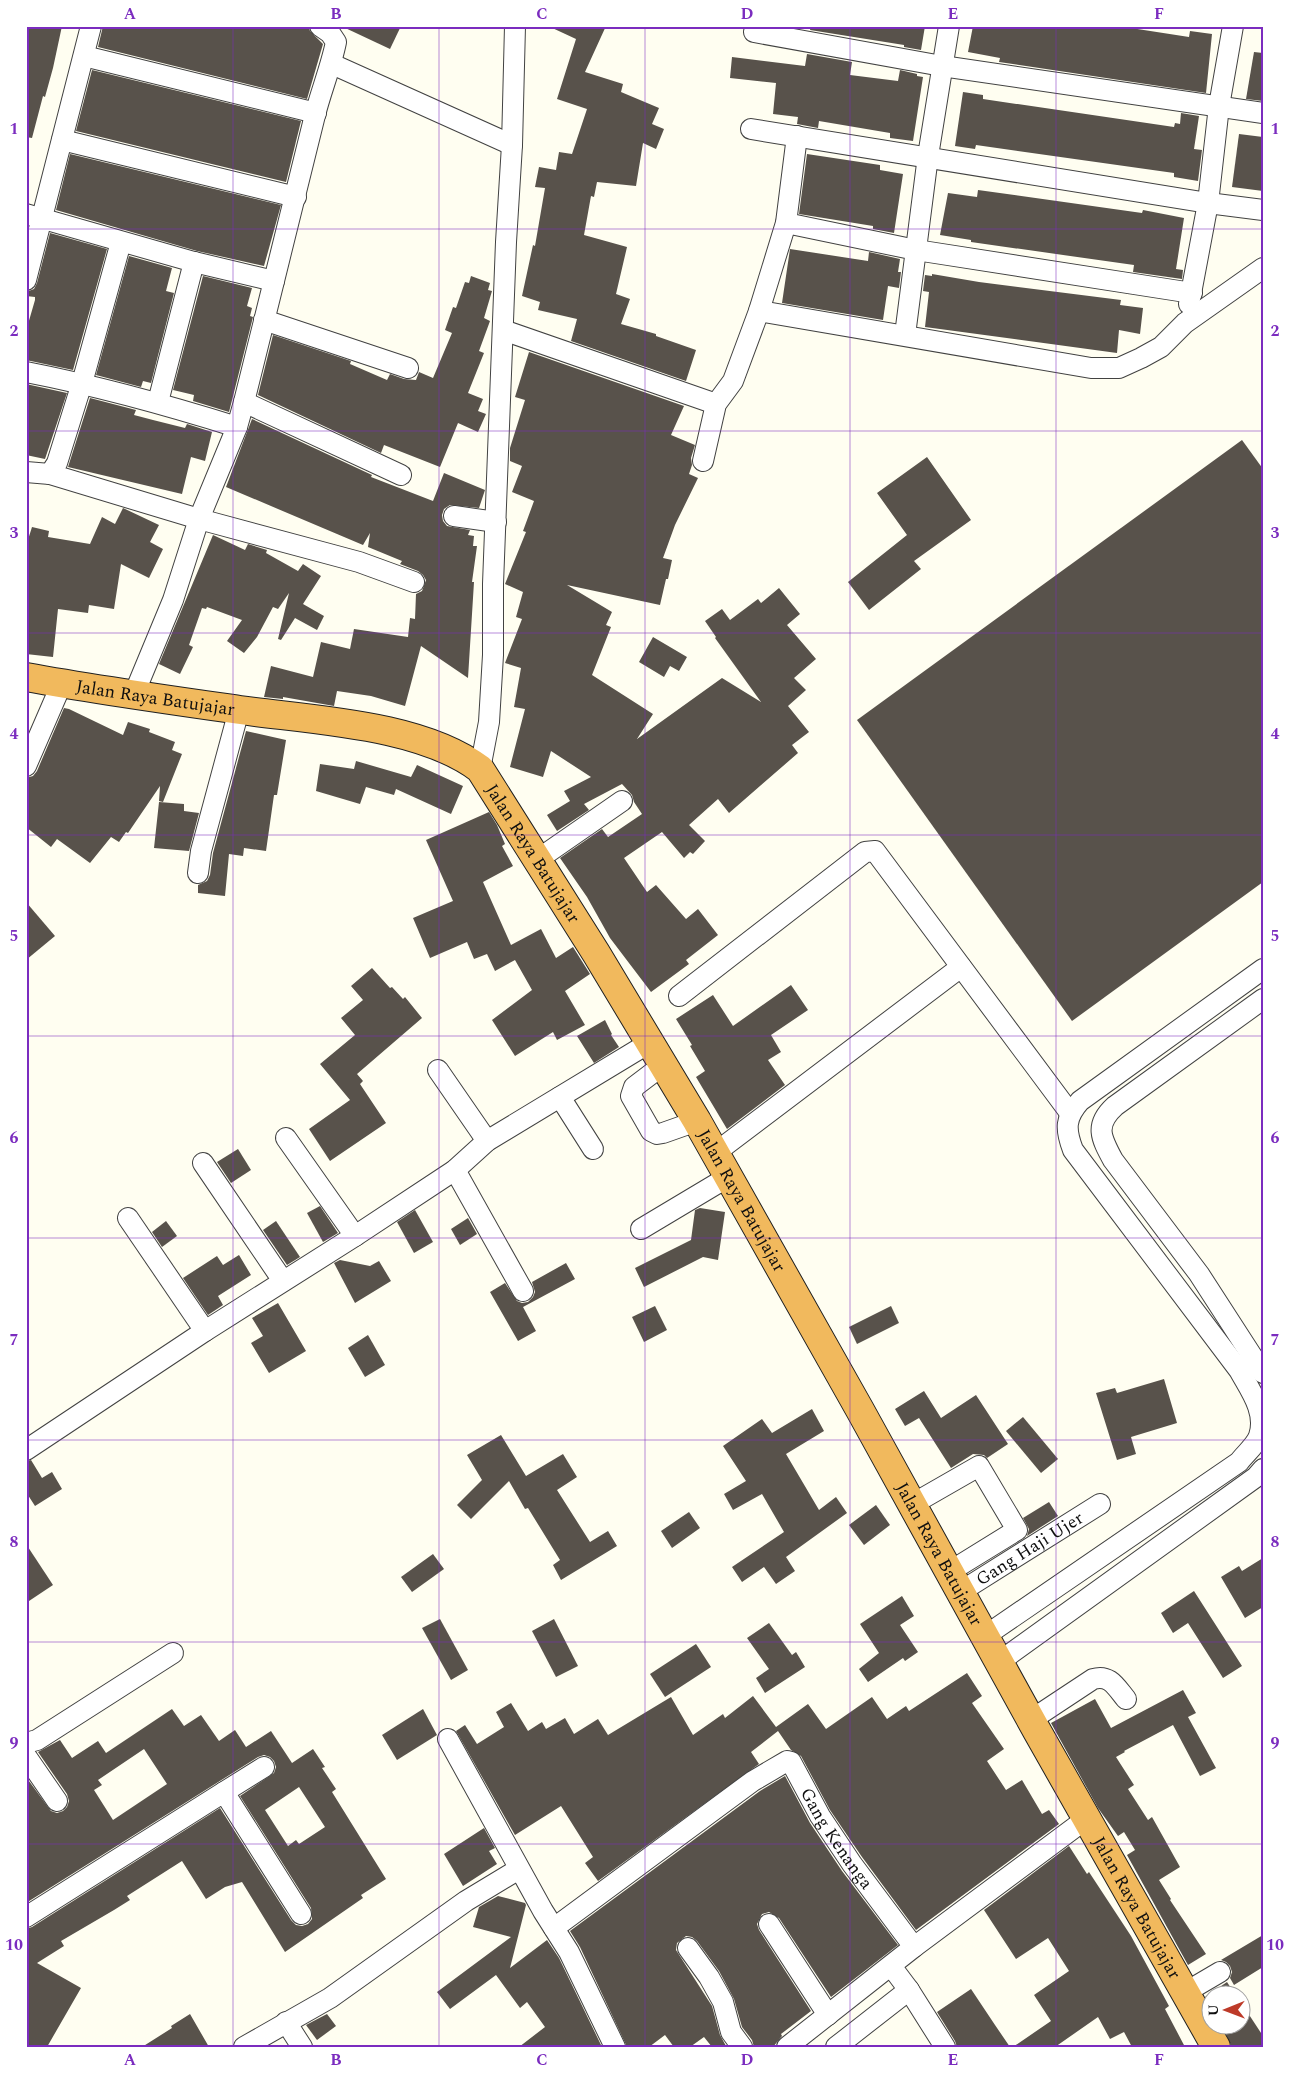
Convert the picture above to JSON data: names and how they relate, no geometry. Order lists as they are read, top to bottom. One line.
{"streets":{"highway":["Jalan Raya Batujajar"],"street":["Gang Haji Ujer","Gang Kenanga"]},"crossings":[["Jalan Raya Batujajar","Gang Haji Ujer"]],"north":"left","grid":{"columns":["A","B","C","D","E","F"],"rows":["1","2","3","4","5","6","7","8","9","10"]}}
